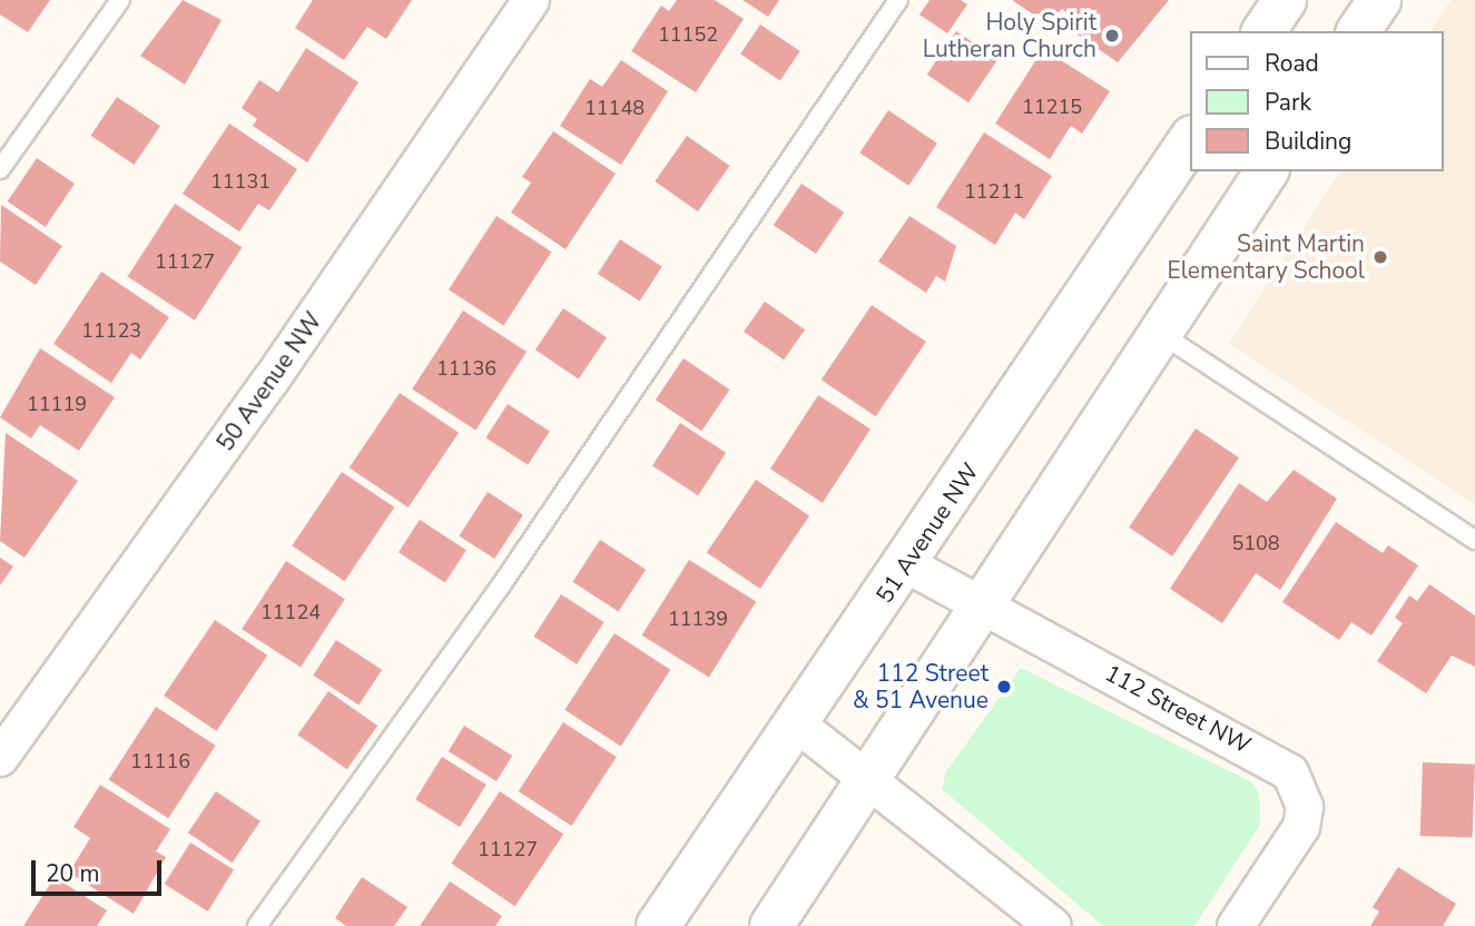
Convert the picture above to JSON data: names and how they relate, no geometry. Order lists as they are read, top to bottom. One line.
{"streets":{"main road":["51 Avenue NW"],"street":["50 Avenue NW","112 Street NW"]},"crossings":[["51 Avenue NW","112 Street NW"]],"places":["Holy Spirit Lutheran Church","Saint Martin Elementary School","112 Street & 51 Avenue"],"house_numbers":["11152","11215","11148","11131","11211","11127","11123","11136","11119","5108","11124","11139","11116","11127"],"legend":["Road","Park","Building"],"scale_bar":"20 m"}
